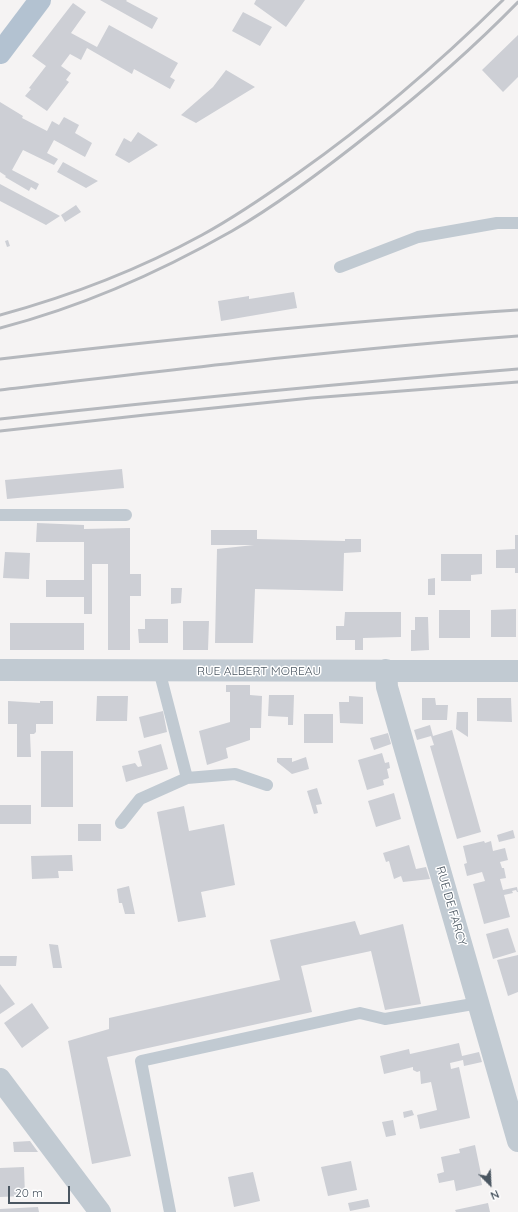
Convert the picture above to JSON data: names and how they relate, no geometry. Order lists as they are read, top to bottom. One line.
{"streets":{"street":["RUE ALBERT MOREAU","RUE DE FARCY"]},"crossings":[["RUE ALBERT MOREAU","RUE DE FARCY"]],"scale_bar":"20 m","north":"bottom right"}
